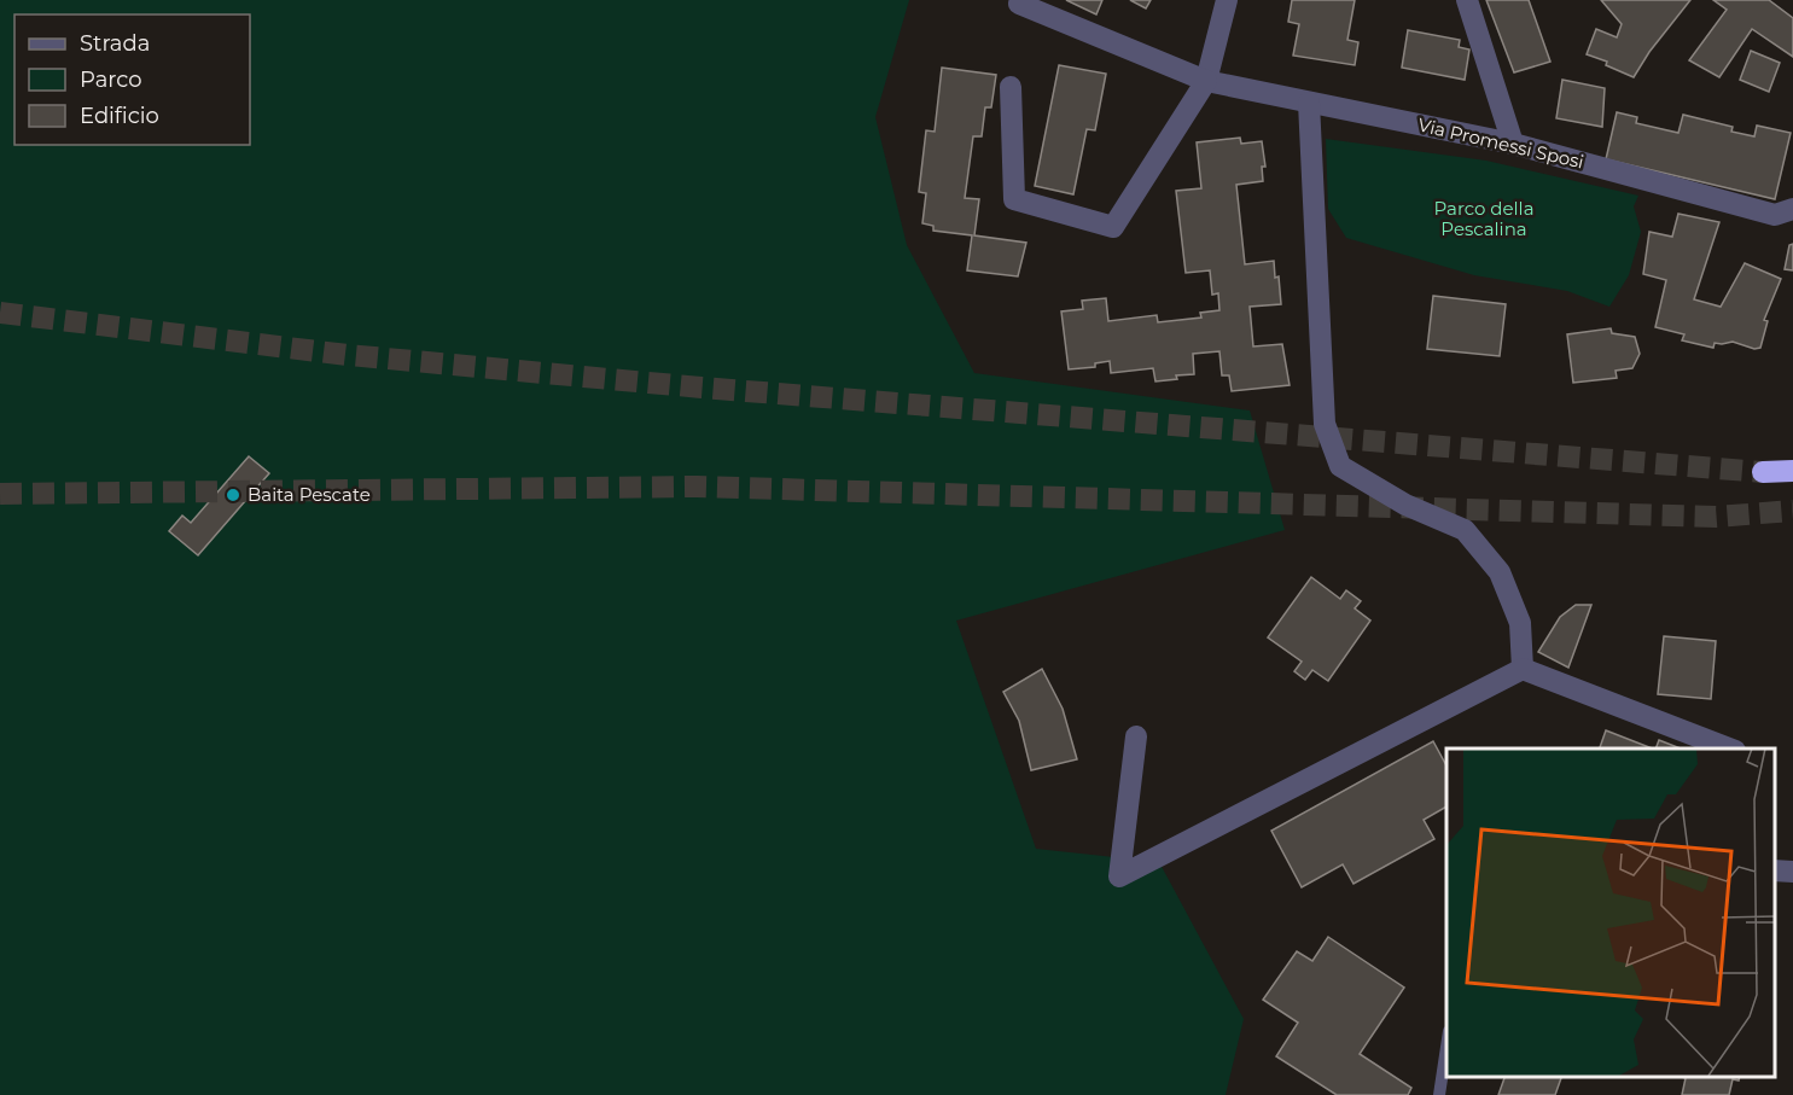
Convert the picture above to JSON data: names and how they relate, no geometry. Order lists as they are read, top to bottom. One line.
{"streets":{"street":["Via Promessi Sposi"]},"parks":["Parco della Pescalina"],"places":["Baita Pescate"],"legend":["Strada","Parco","Edificio"]}
